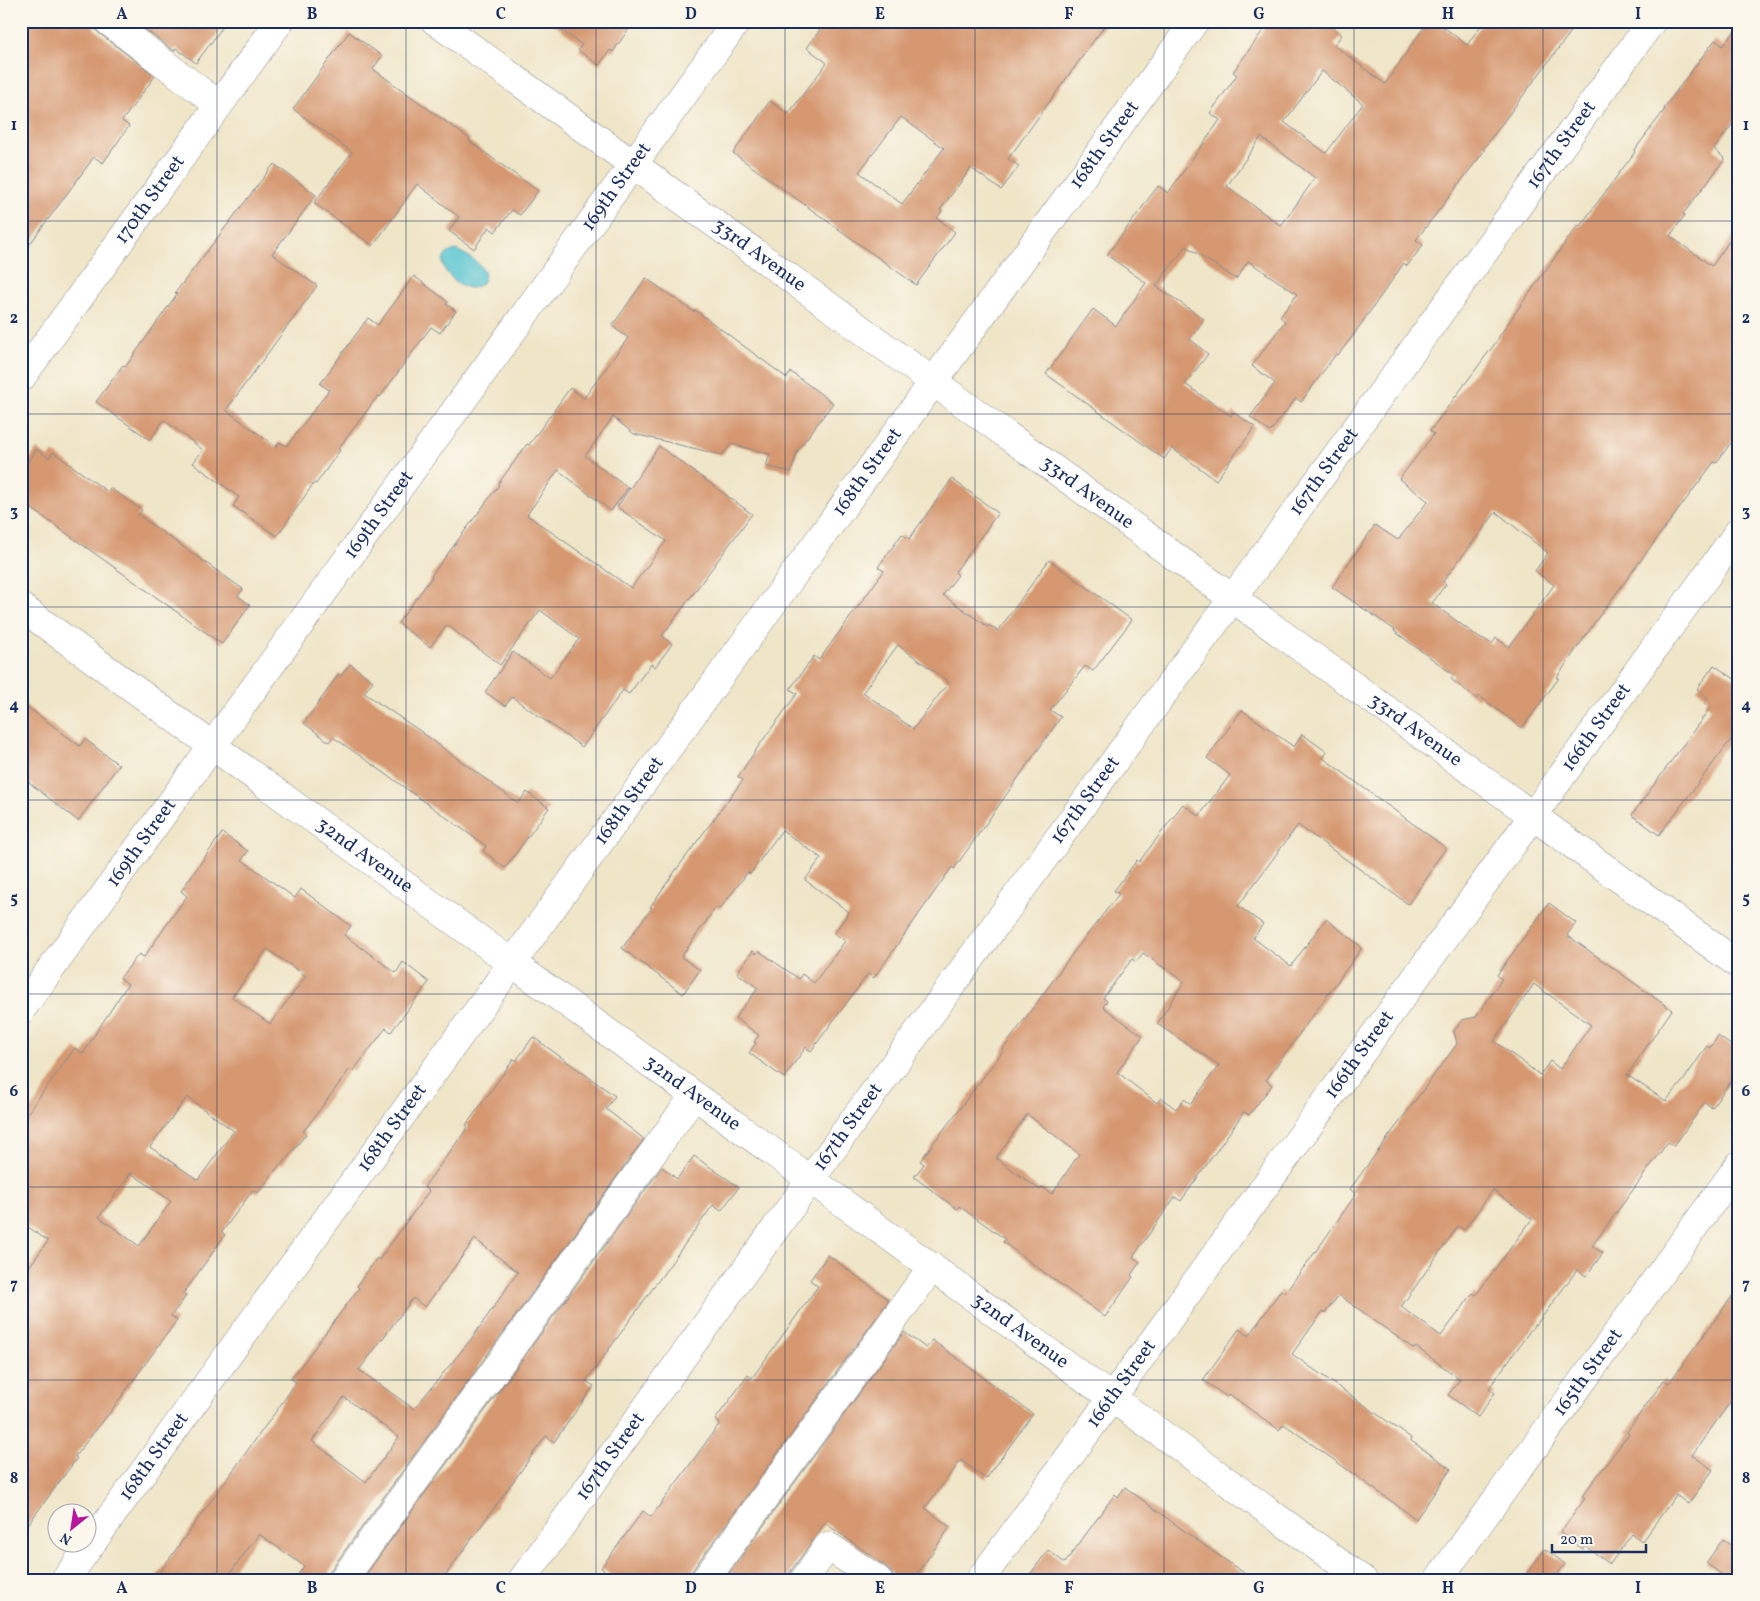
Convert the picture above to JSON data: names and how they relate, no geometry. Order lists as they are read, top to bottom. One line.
{"streets":{"street":["168th Street","167th Street","169th Street","170th Street","33rd Avenue","166th Street","32nd Avenue","165th Street"]},"crossings":[["168th Street","33rd Avenue"],["168th Street","32nd Avenue"],["167th Street","33rd Avenue"],["167th Street","32nd Avenue"],["169th Street","33rd Avenue"],["169th Street","32nd Avenue"],["33rd Avenue","166th Street"],["166th Street","32nd Avenue"]],"scale_bar":"20 m","north":"bottom left","grid":{"columns":["A","B","C","D","E","F","G","H","I"],"rows":["1","2","3","4","5","6","7","8"]}}
